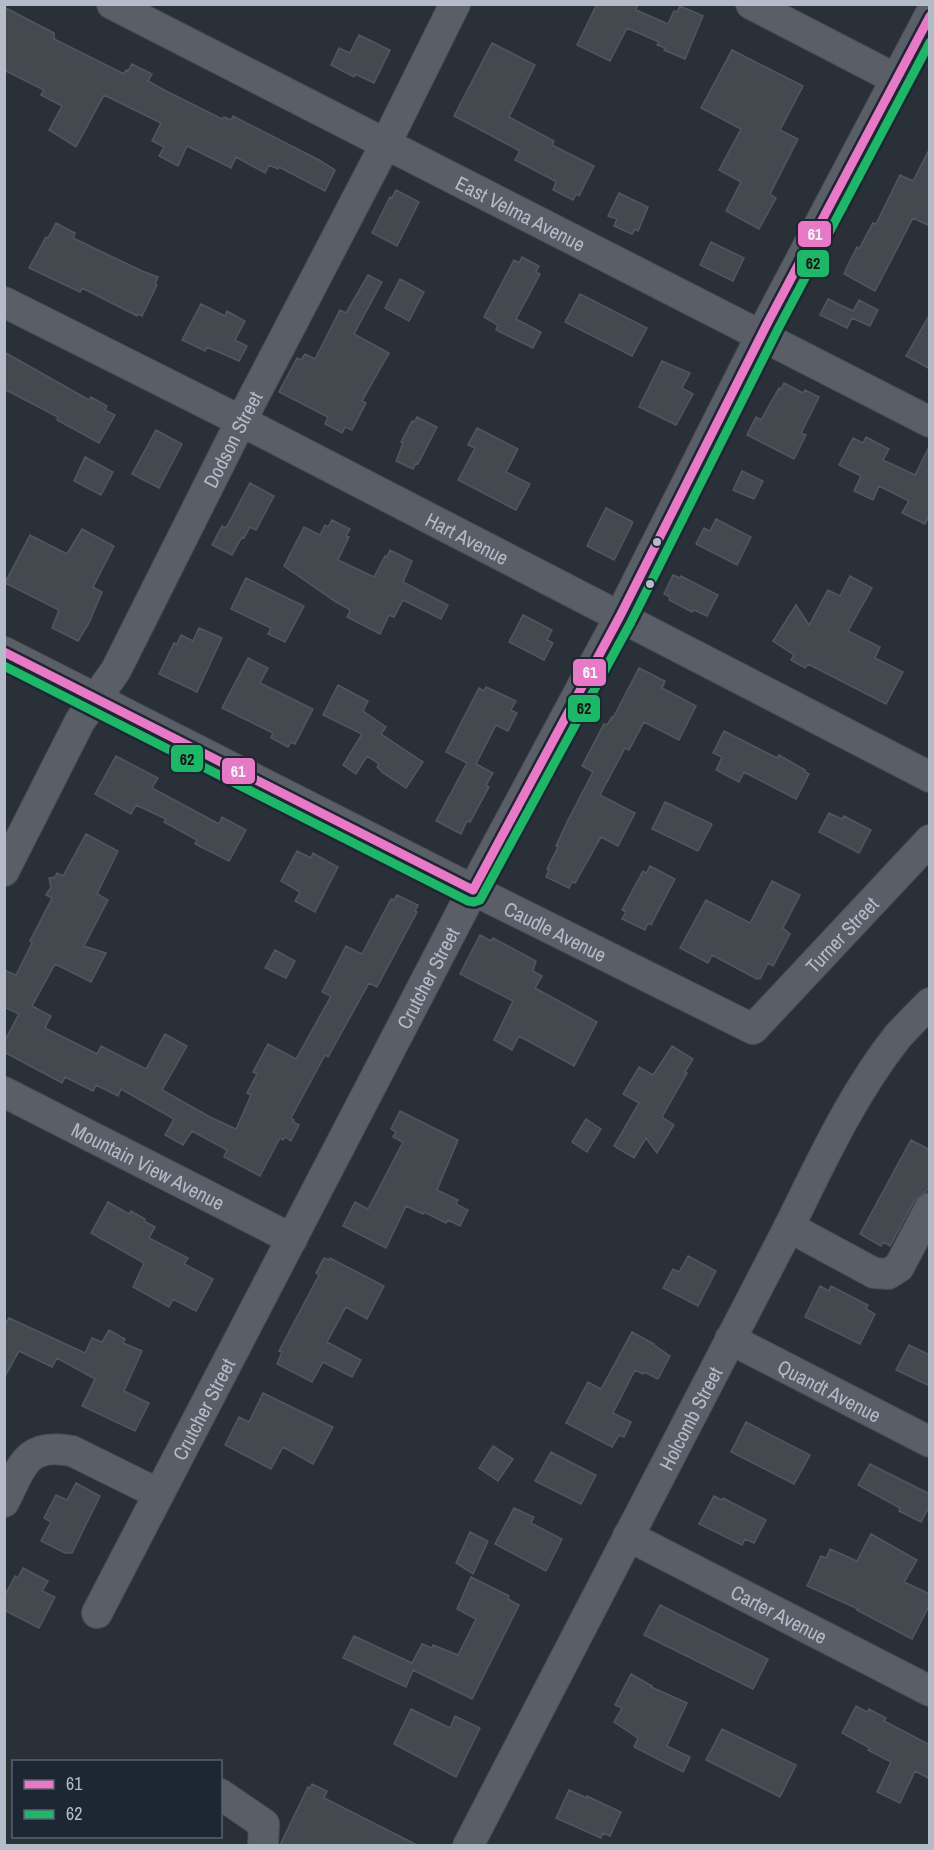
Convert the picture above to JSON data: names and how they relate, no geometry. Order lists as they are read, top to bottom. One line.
{"streets":{"street":["East Velma Avenue","Dodson Street","Hart Avenue","Caudle Avenue","Turner Street","Crutcher Street","Mountain View Avenue","Quandt Avenue","Holcomb Street","Carter Avenue"]},"crossings":[["East Velma Avenue","Dodson Street"],["East Velma Avenue","Crutcher Street"],["Dodson Street","Hart Avenue"],["Dodson Street","Caudle Avenue"],["Hart Avenue","Crutcher Street"],["Caudle Avenue","Turner Street"],["Caudle Avenue","Crutcher Street"],["Crutcher Street","Mountain View Avenue"],["Quandt Avenue","Holcomb Street"],["Holcomb Street","Carter Avenue"]],"lines":["transit line 61","transit line 62"],"legend":["61","62"]}
